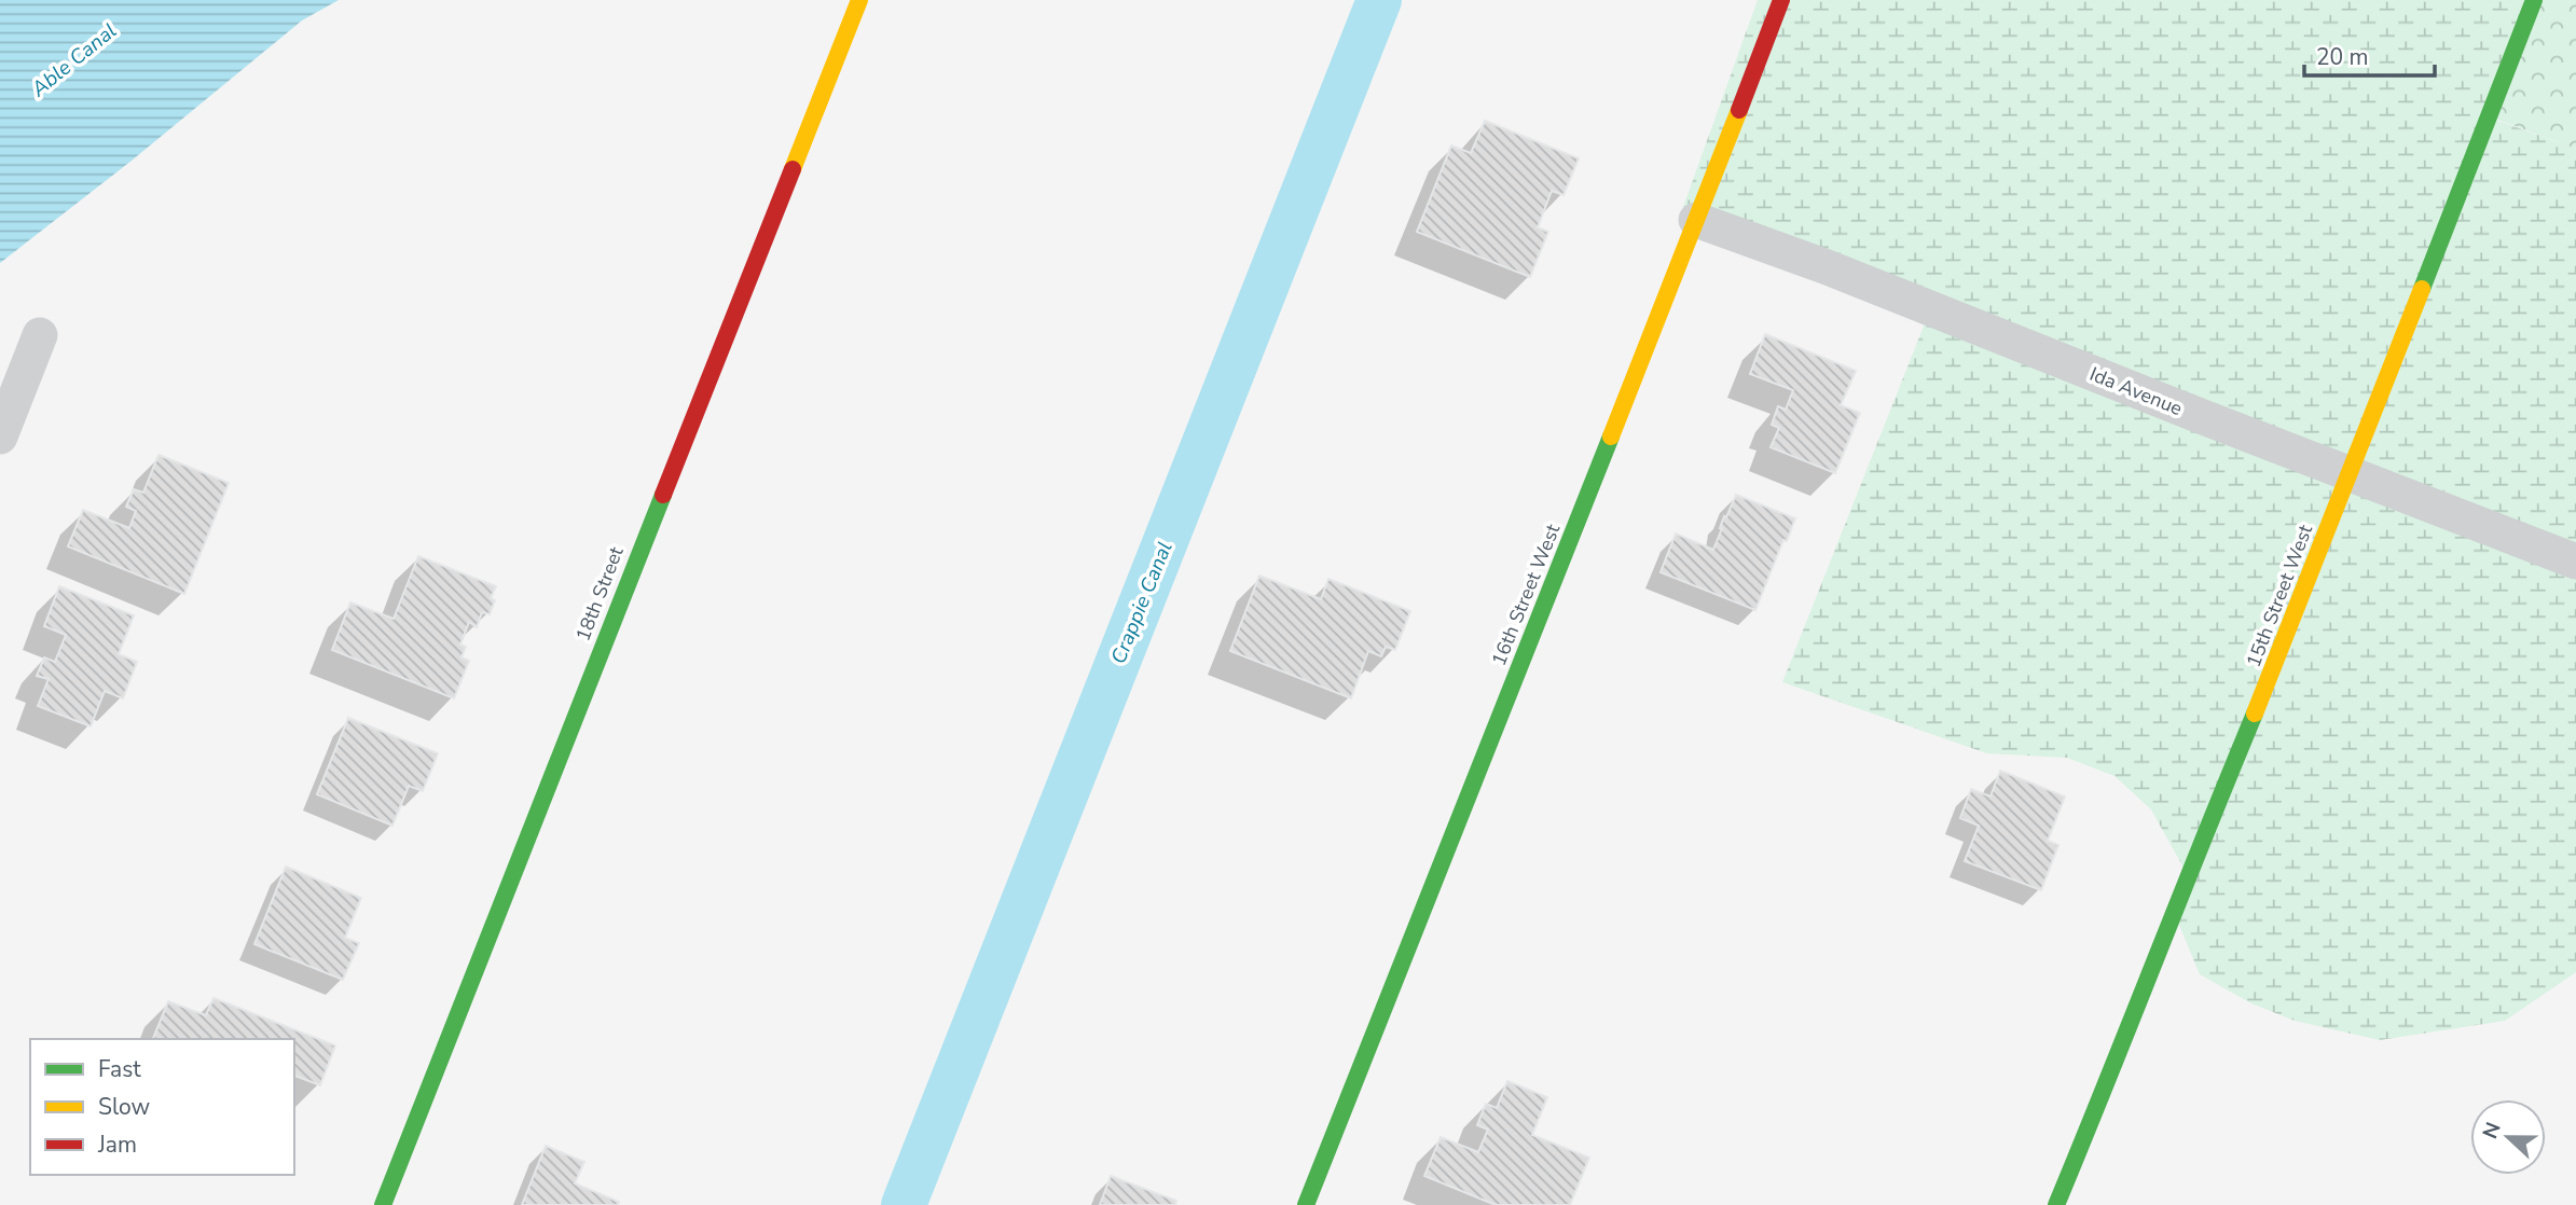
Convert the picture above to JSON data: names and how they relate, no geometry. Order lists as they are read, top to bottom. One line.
{"streets":{"street":["Ida Avenue","18th Street","16th Street West","15th Street West"]},"crossings":[["Ida Avenue","16th Street West"],["Ida Avenue","15th Street West"]],"water":["Able Canal","Crappie Canal"],"legend":["Fast","Slow","Jam"],"scale_bar":"20 m","north":"left"}
